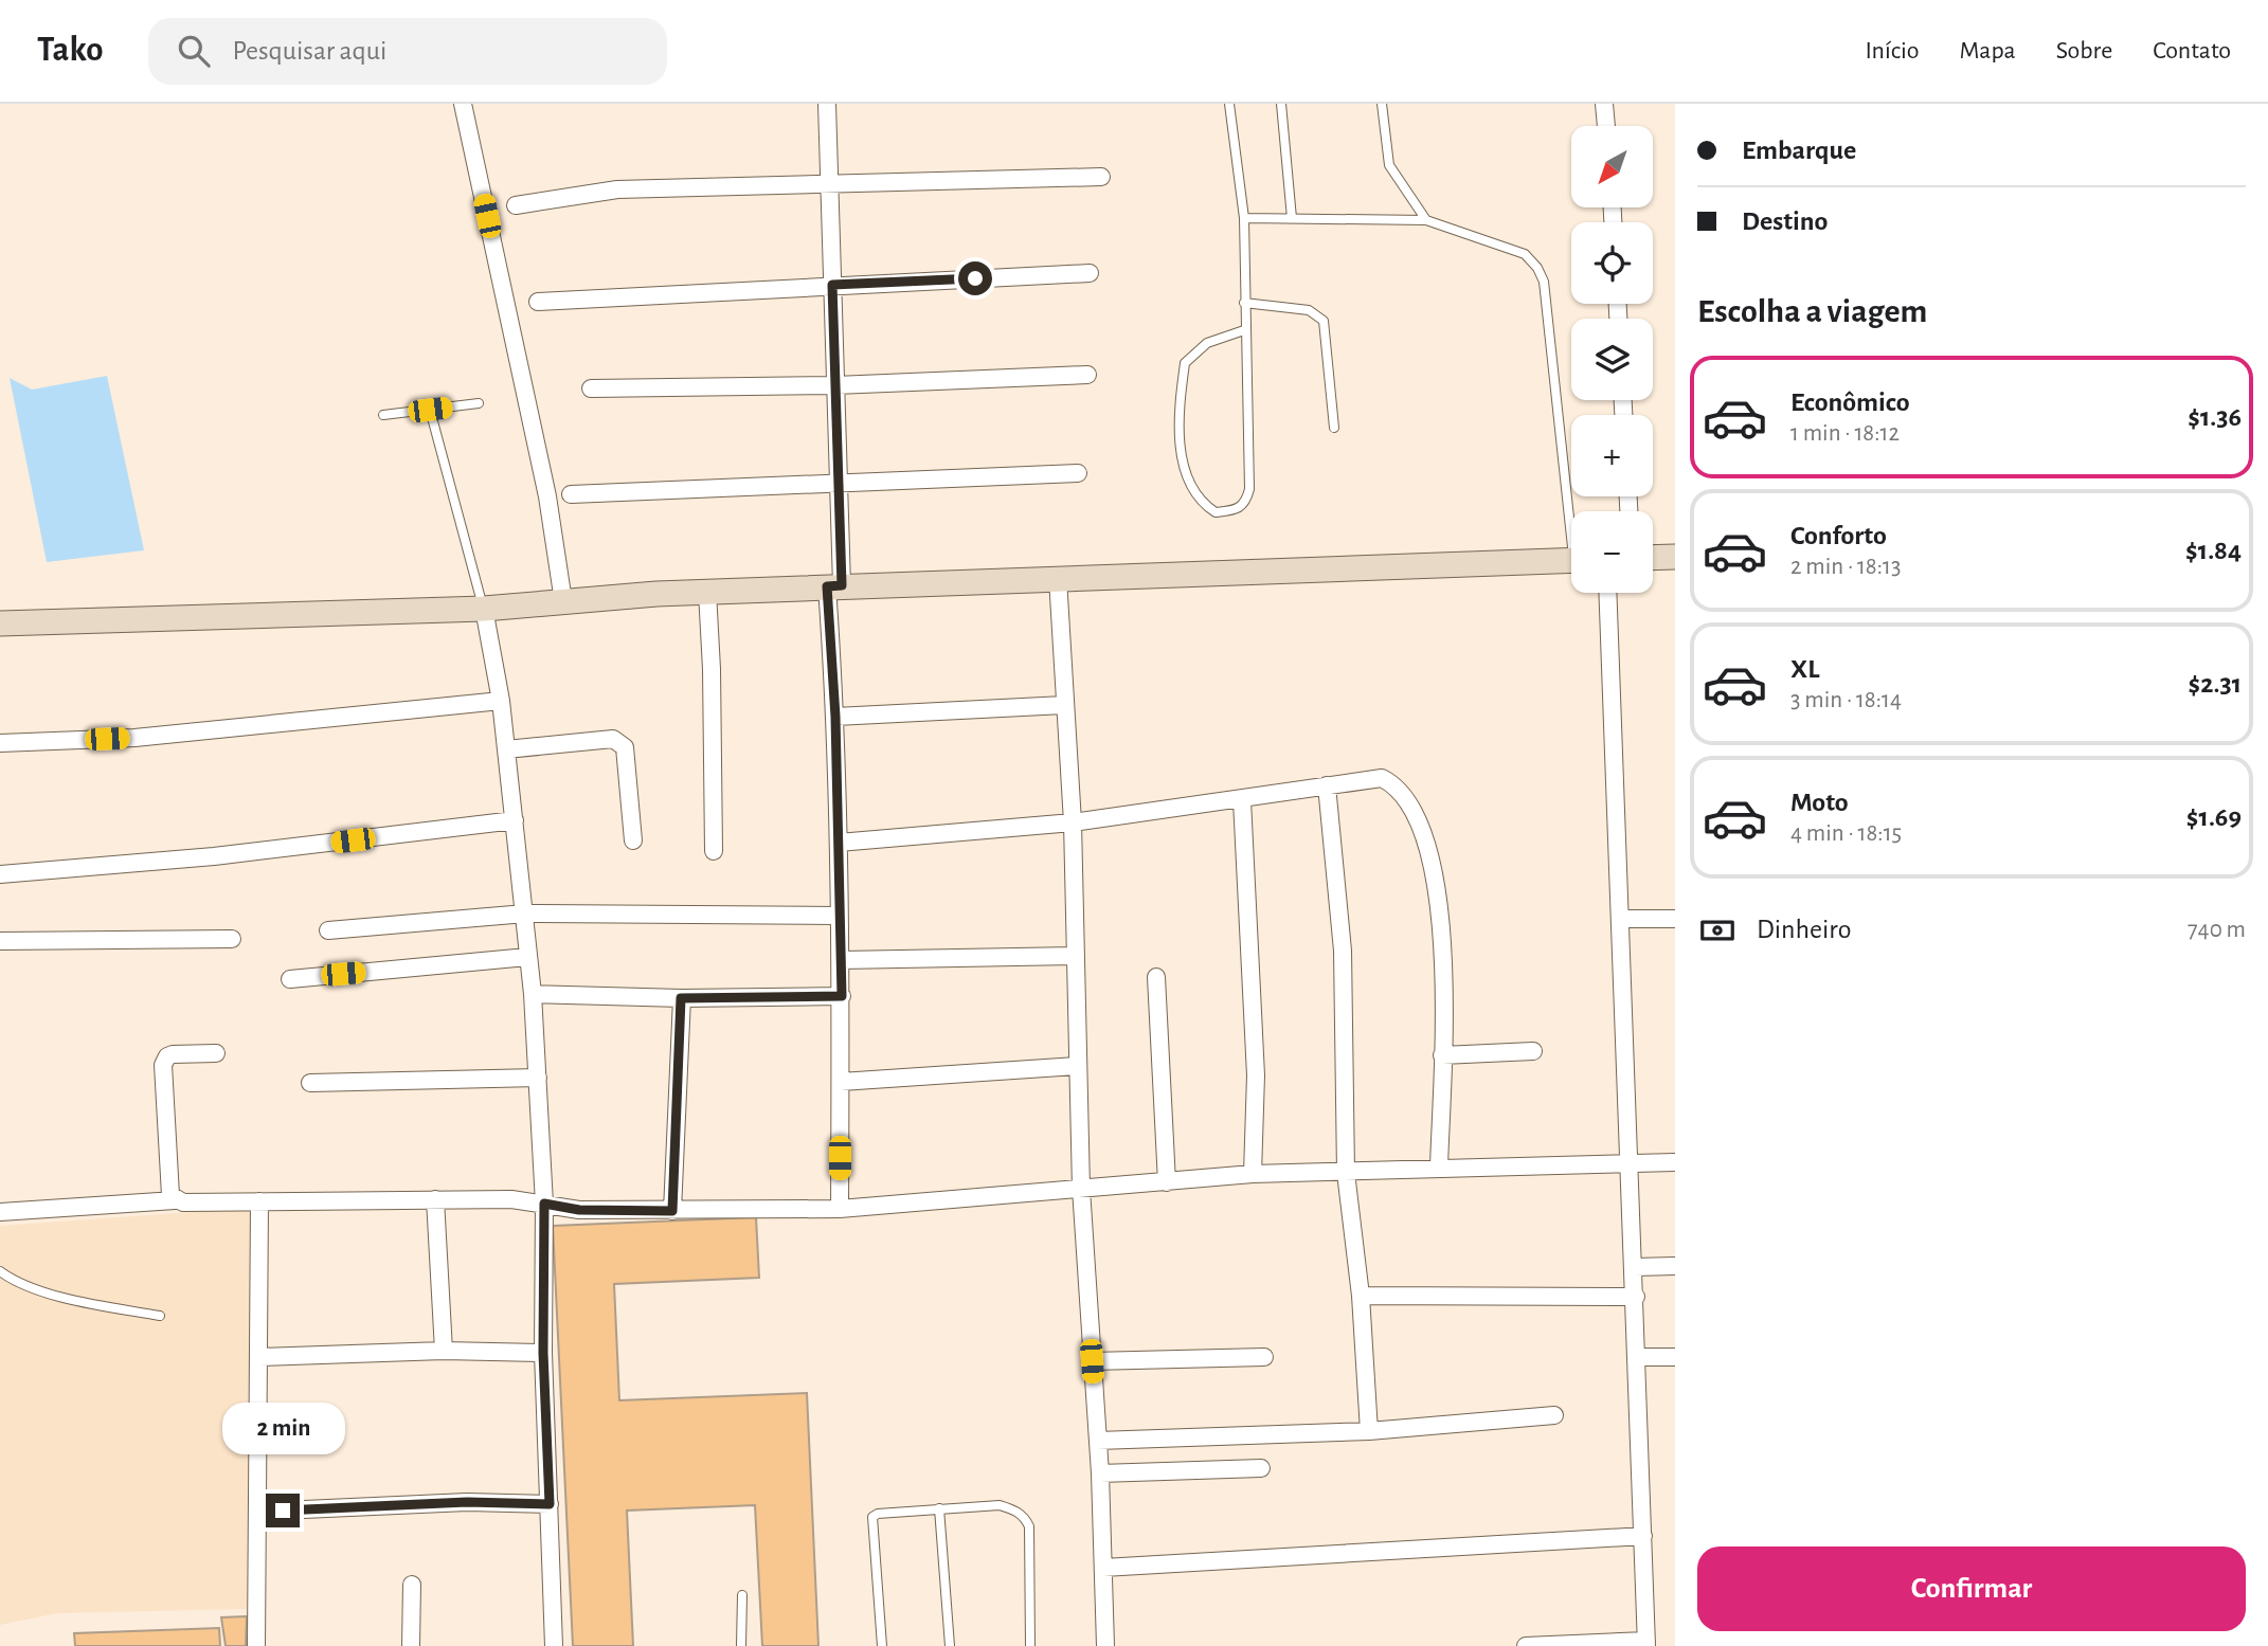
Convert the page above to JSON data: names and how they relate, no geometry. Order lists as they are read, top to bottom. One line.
{"north":"bottom left","page":{"header":"Tako","search":"Pesquisar aqui","nav":["Início","Mapa","Sobre","Contato"],"banner":["Embarque","Destino"],"map_buttons":["+","−"],"heading":"Escolha a viagem","list":[{"name":"Econômico","note":"1 min · 18:12","value":"$1.36"},{"name":"Conforto","note":"2 min · 18:13","value":"$1.84"},{"name":"XL","note":"3 min · 18:14","value":"$2.31"},{"name":"Moto","note":"4 min · 18:15","value":"$1.69"}],"pay":["Dinheiro","740 m"],"bubble":"2 min","buttons":"Confirmar"}}
